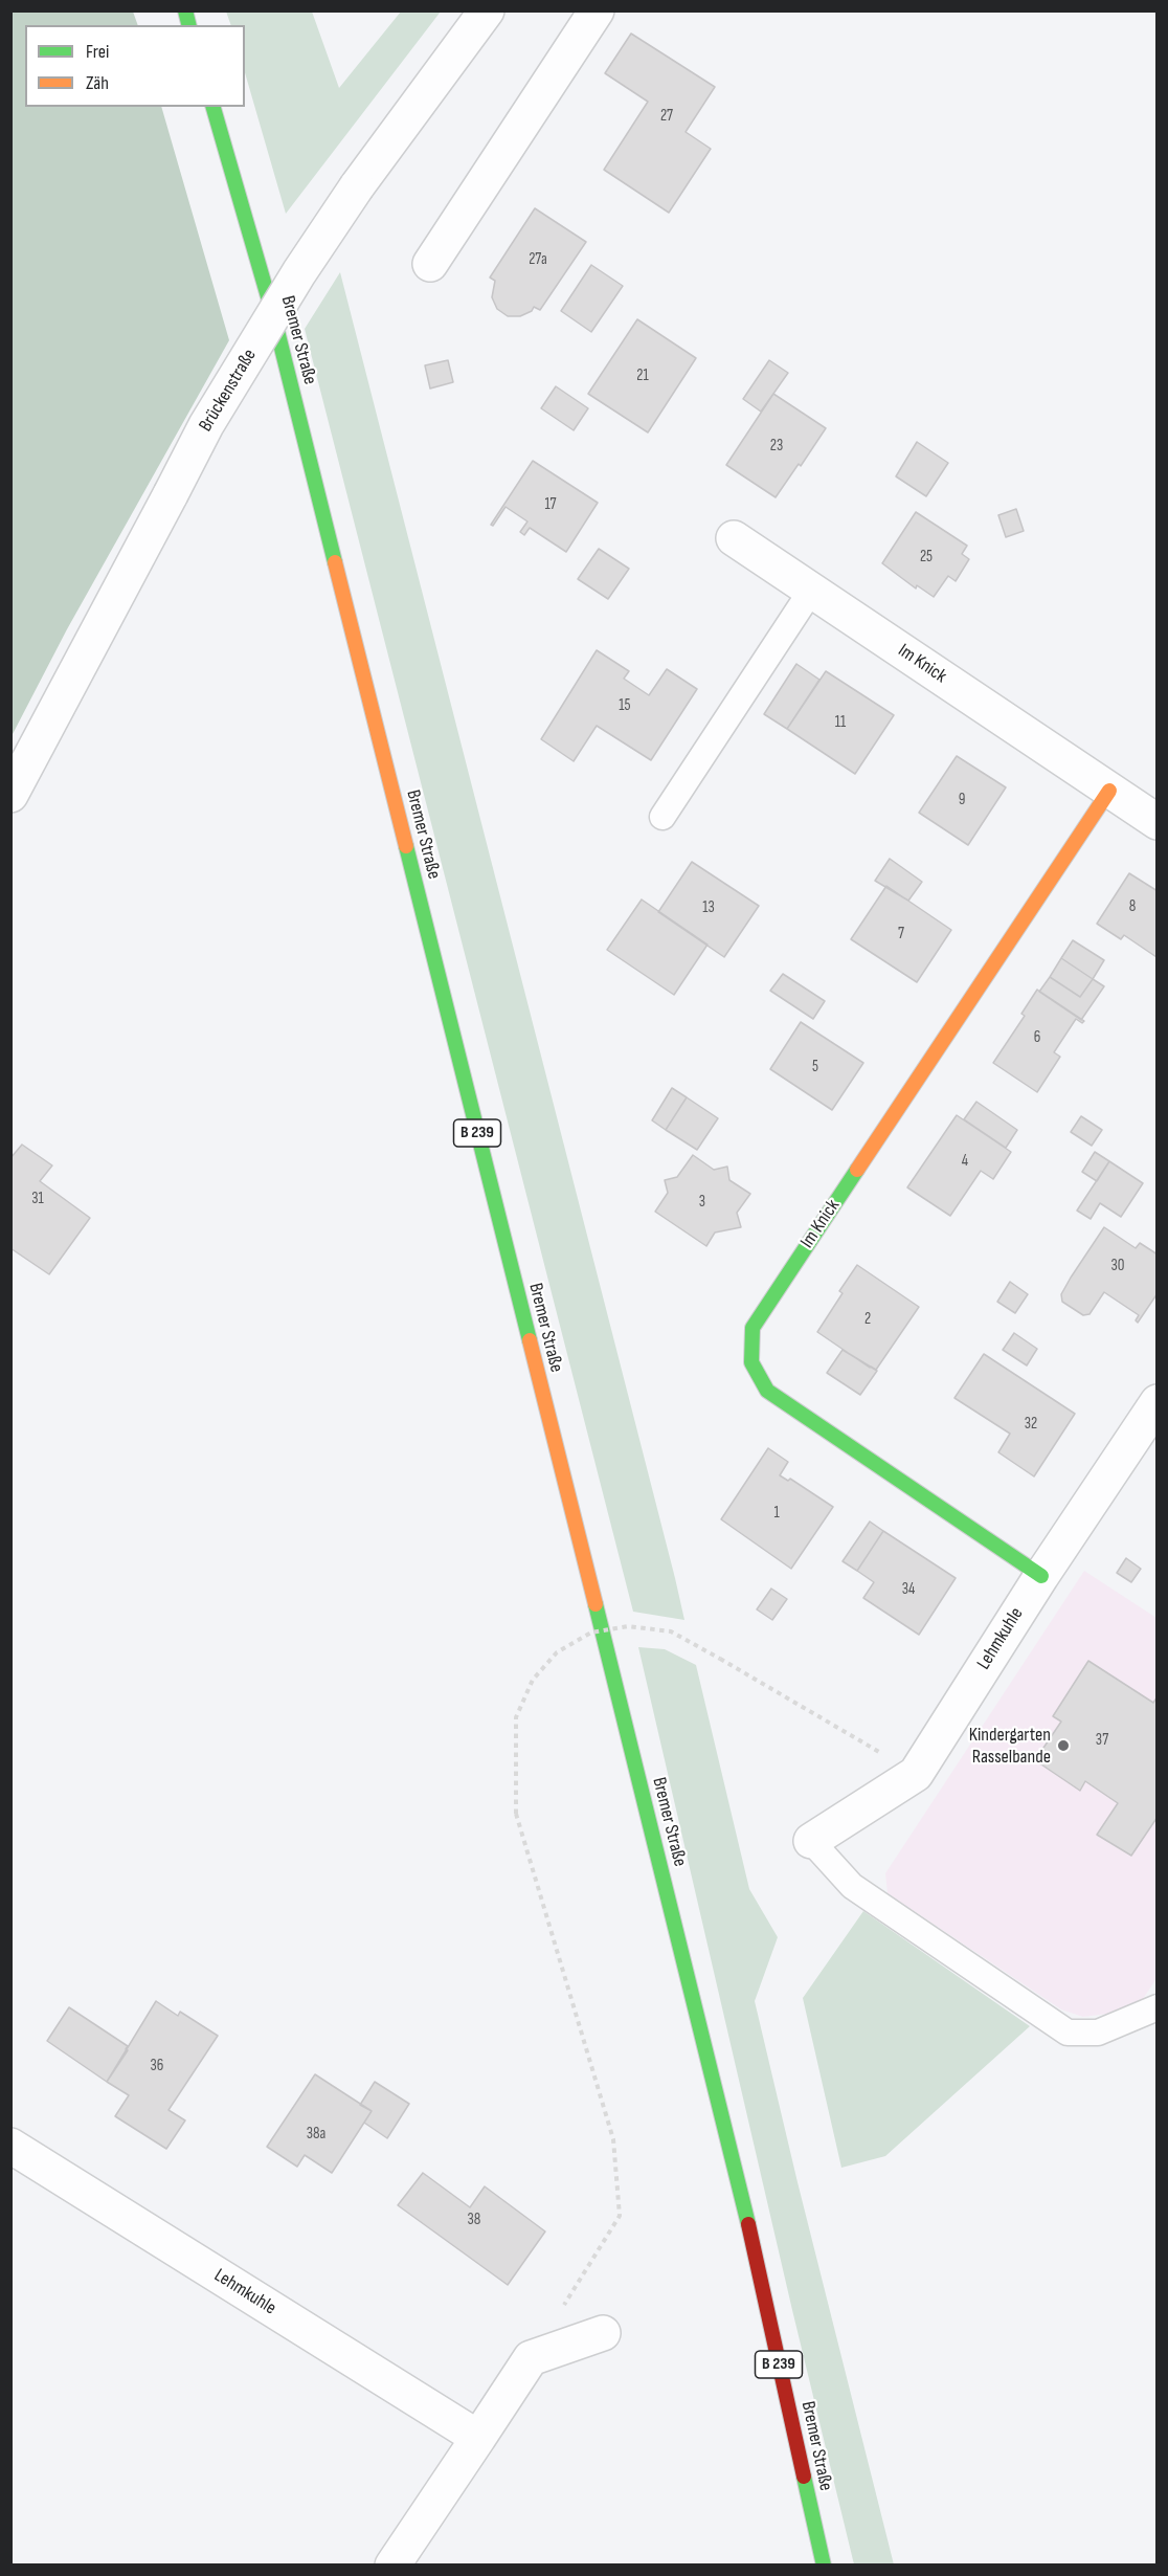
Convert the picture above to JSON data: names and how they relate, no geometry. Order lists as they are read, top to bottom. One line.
{"streets":{"main road":["Bremer Straße","Im Knick","B 239"],"street":["Brückenstraße","Lehmkuhle"]},"crossings":[["Im Knick","Lehmkuhle"]],"places":["Kindergarten Rasselbande"],"house_numbers":["27","27a","21","23","17","25","15","11","9","8","13","7","6","5","4","31","3","30","2","32","1","34","37","36","38a","38"],"legend":["Frei","Zäh"]}
